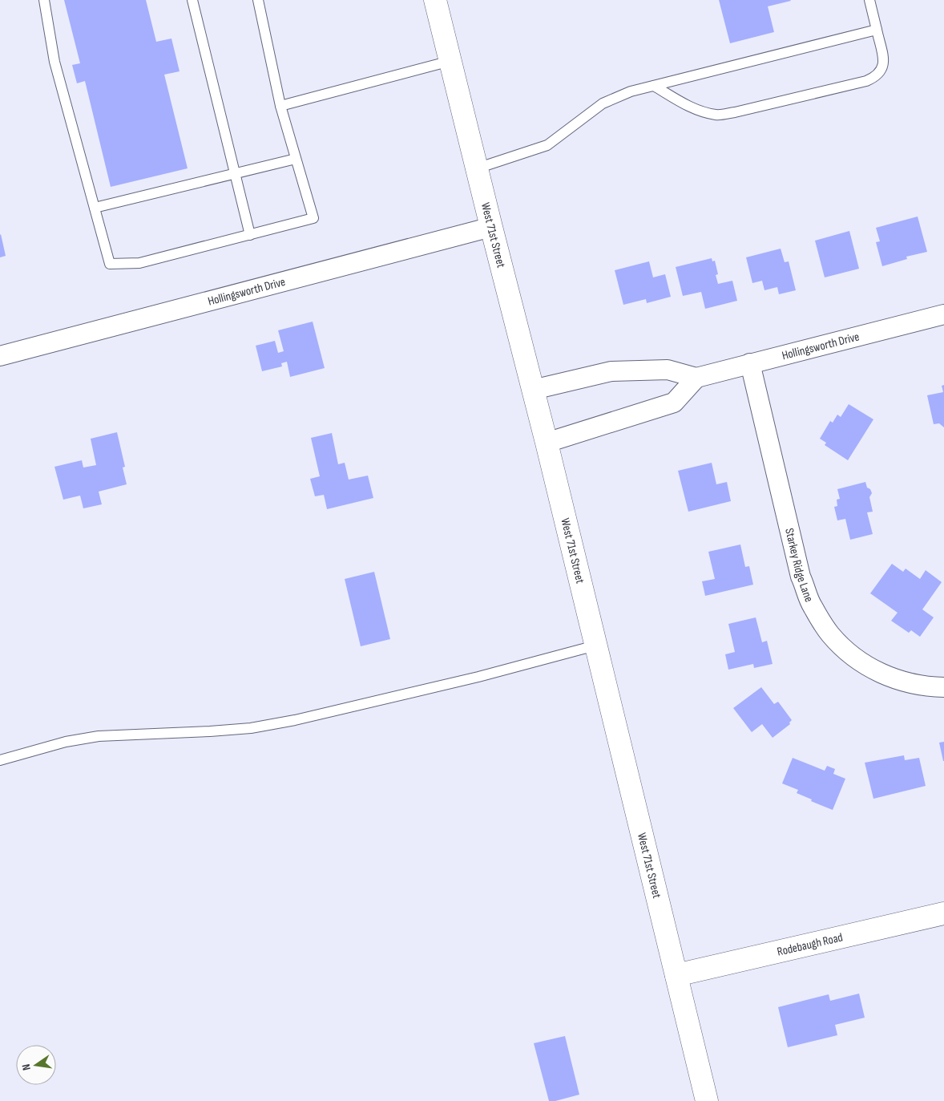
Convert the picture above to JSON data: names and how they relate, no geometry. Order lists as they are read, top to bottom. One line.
{"streets":{"main road":["West 71st Street","Rodebaugh Road"],"street":["Hollingsworth Drive","Starkey Ridge Lane"]},"crossings":[["West 71st Street","Hollingsworth Drive"],["West 71st Street","Rodebaugh Road"],["Hollingsworth Drive","Starkey Ridge Lane"]],"north":"left"}
